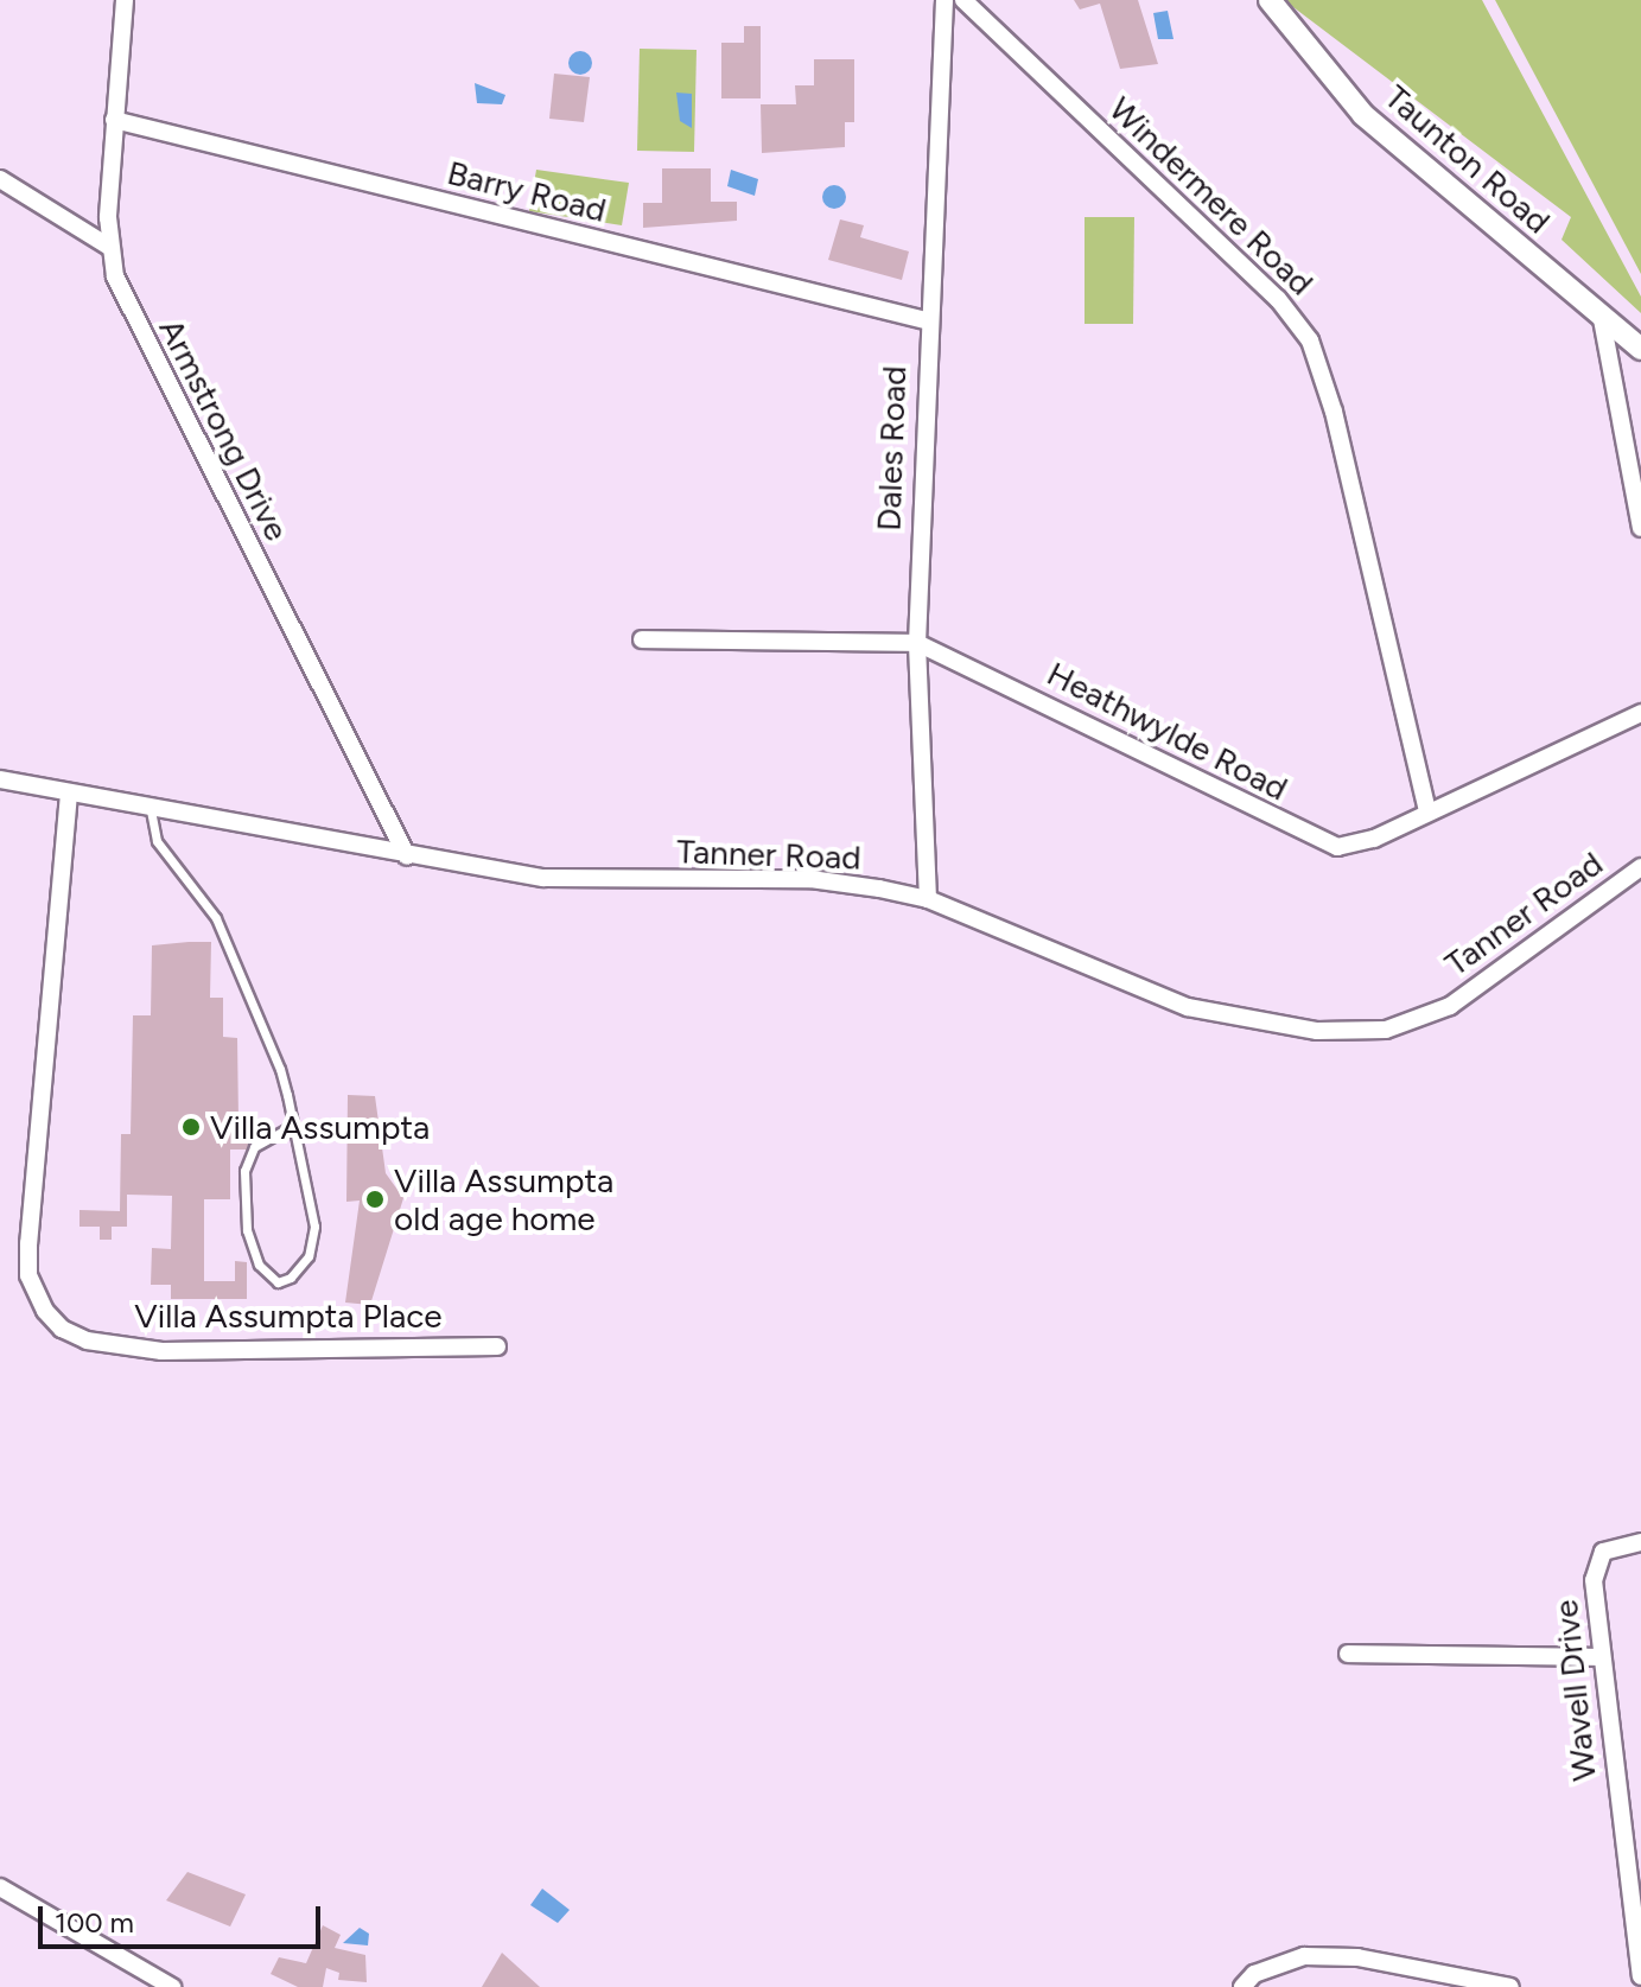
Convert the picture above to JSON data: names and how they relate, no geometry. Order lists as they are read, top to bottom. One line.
{"streets":{"street":["Taunton Road","Barry Road","Windermere Road","Armstrong Drive","Dales Road","Heathwylde Road","Tanner Road","Villa Assumpta Place","Wavell Drive"]},"crossings":[["Barry Road","Armstrong Drive"],["Barry Road","Dales Road"],["Windermere Road","Heathwylde Road"],["Armstrong Drive","Tanner Road"],["Dales Road","Heathwylde Road"],["Dales Road","Tanner Road"],["Tanner Road","Villa Assumpta Place"]],"places":["Villa Assumpta","Villa Assumpta old age home"],"scale_bar":"100 m"}
